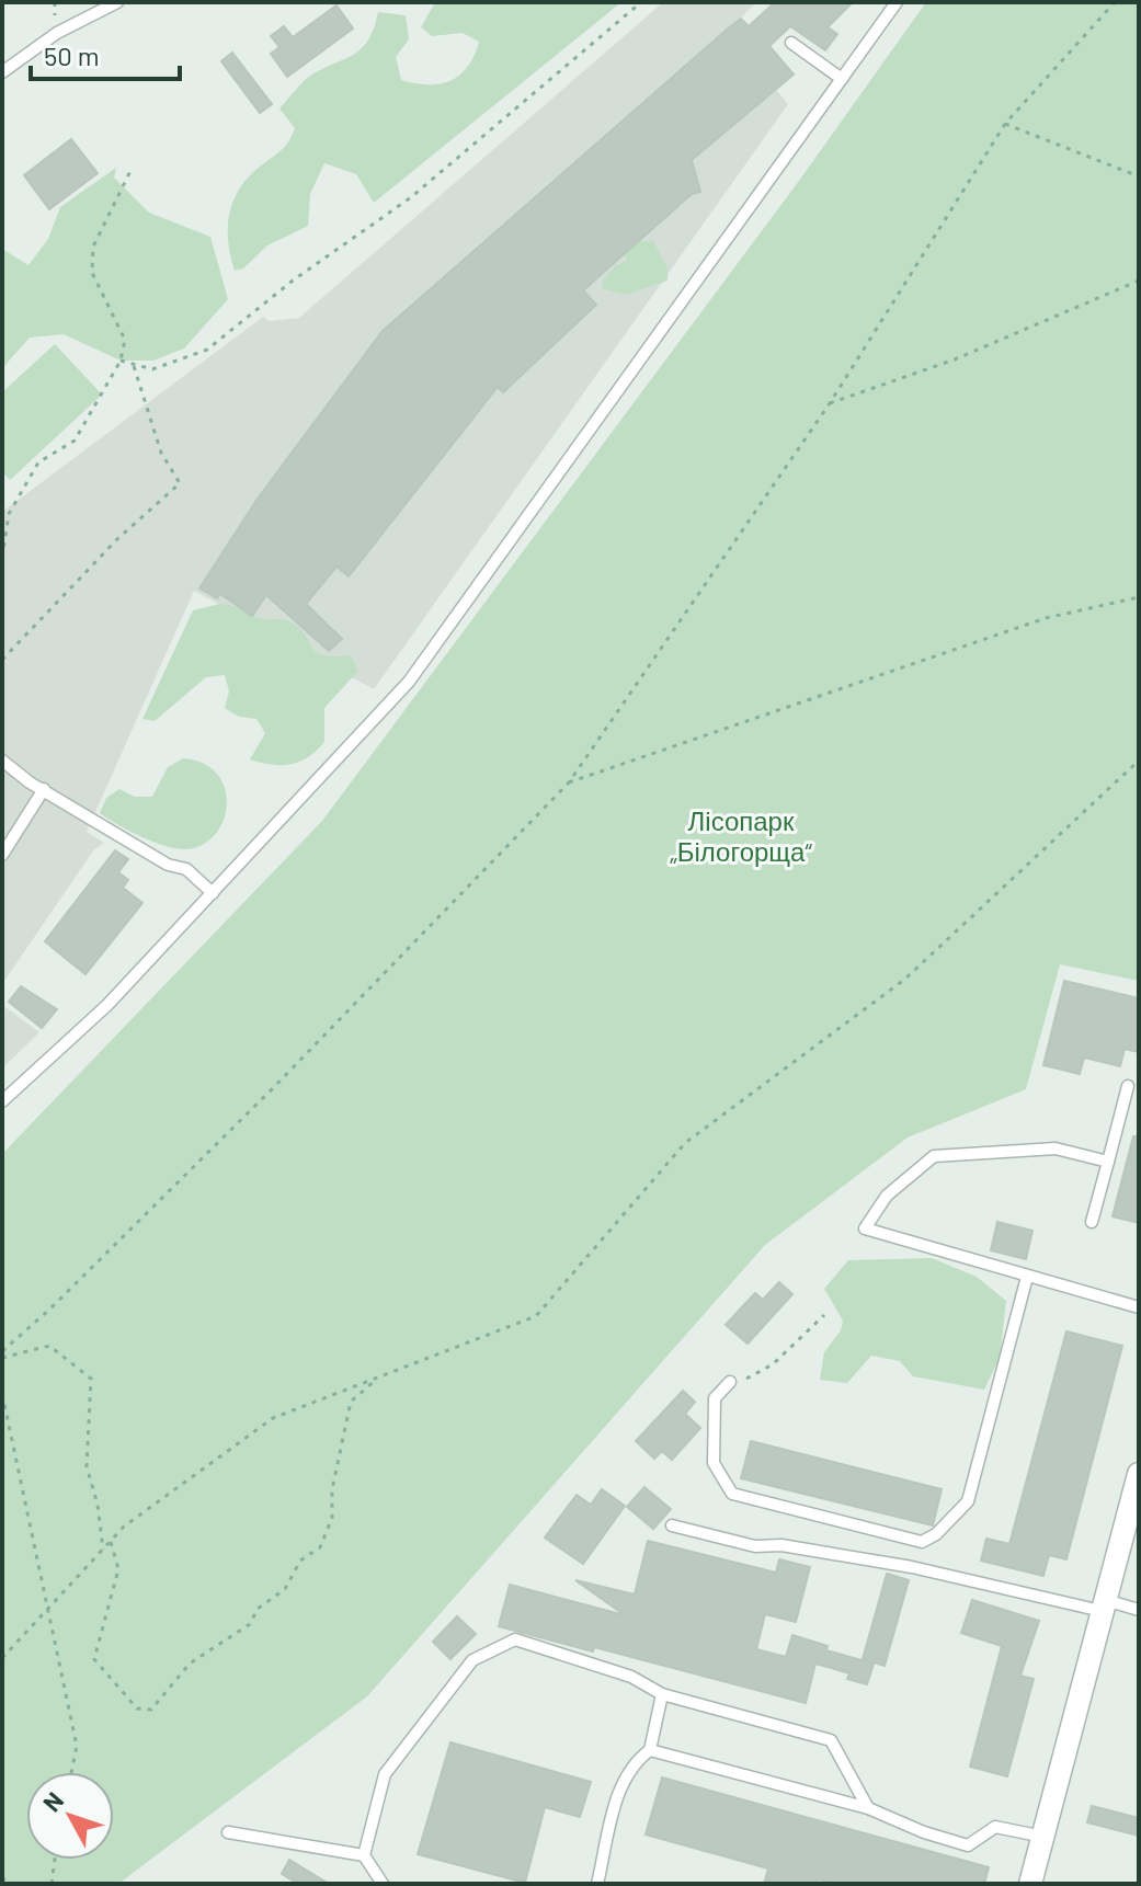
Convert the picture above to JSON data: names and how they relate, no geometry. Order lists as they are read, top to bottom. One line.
{"parks":["Лісопарк „Білогорща“"],"scale_bar":"50 m","north":"top left"}
